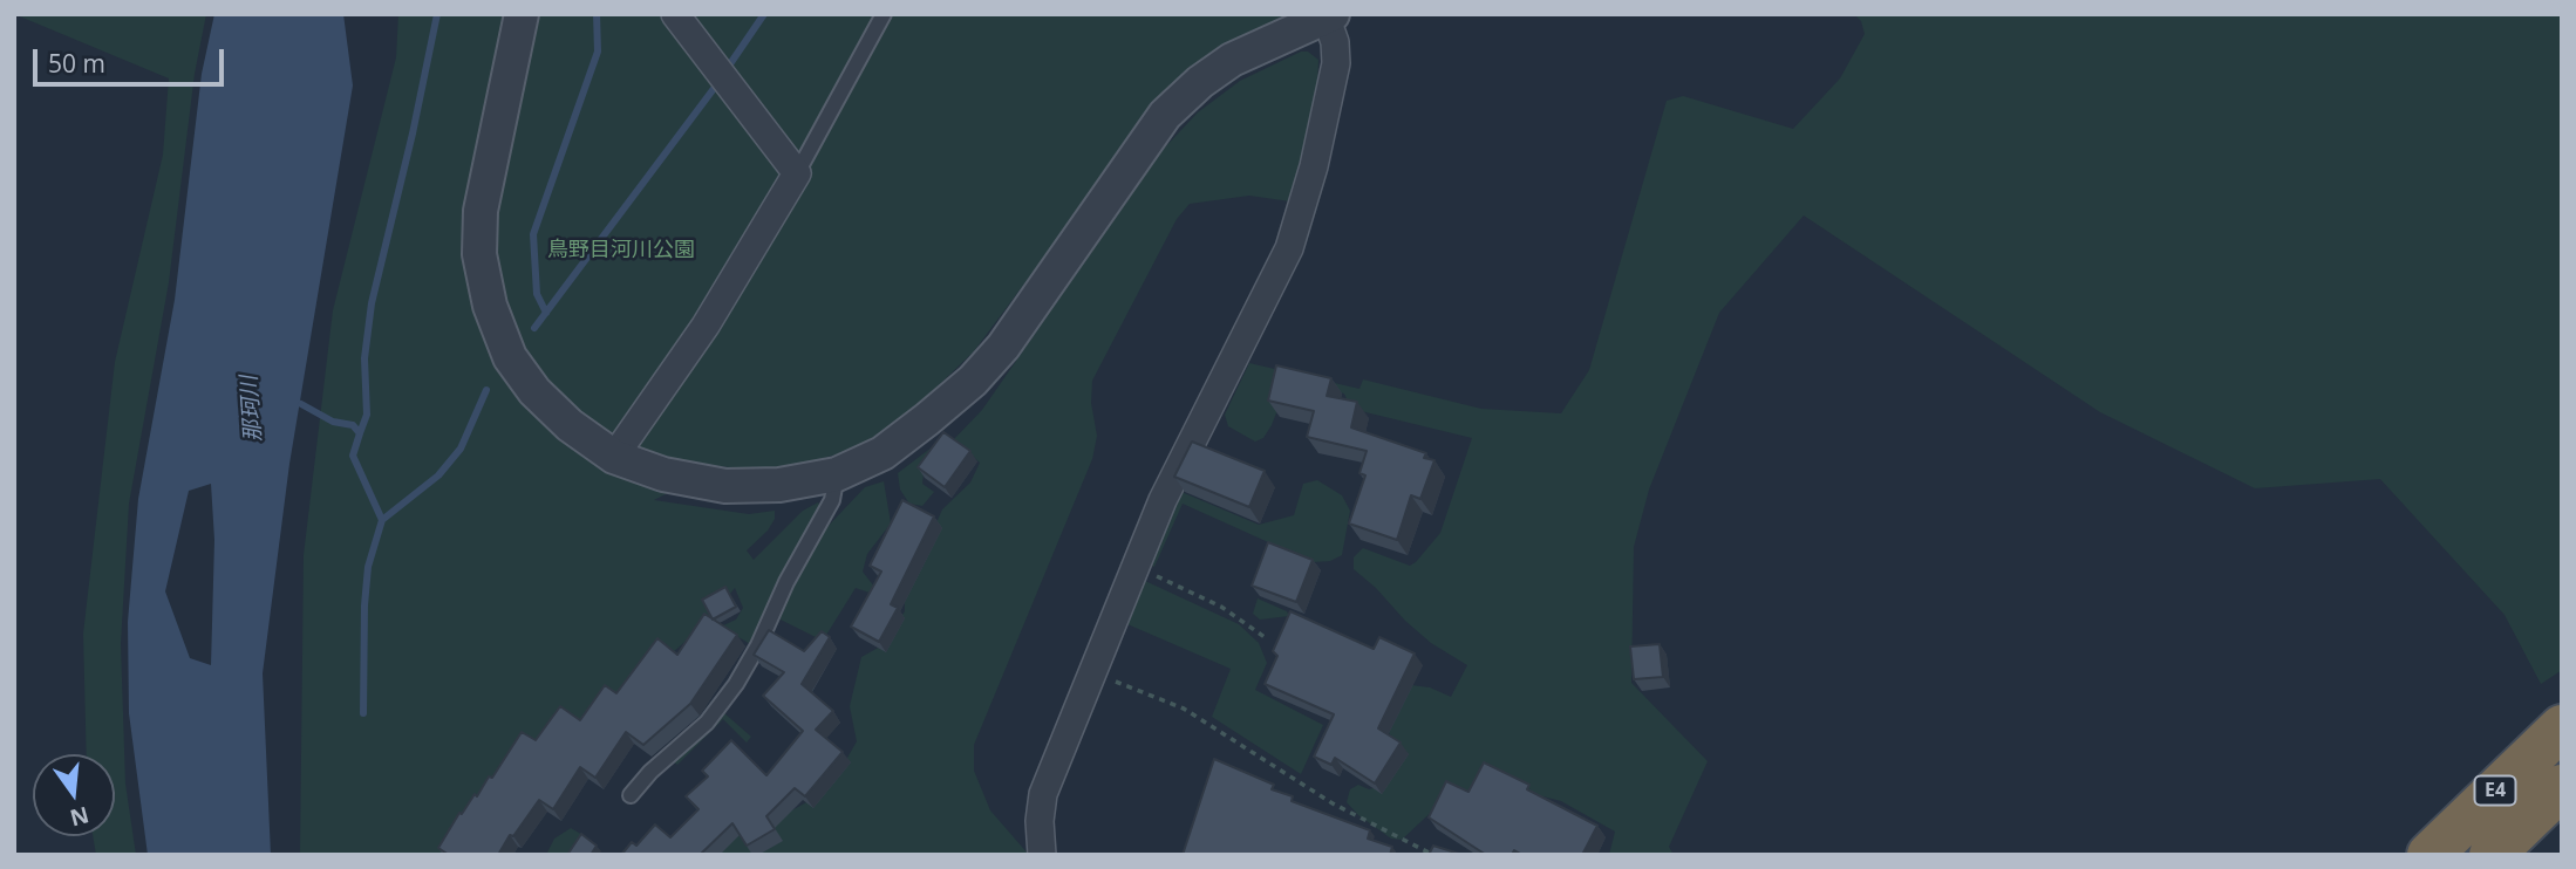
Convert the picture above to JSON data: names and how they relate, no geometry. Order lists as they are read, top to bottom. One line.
{"streets":{"highway":["E4"]},"water":["那珂川"],"parks":["鳥野目河川公園"],"scale_bar":"50 m","north":"bottom"}
